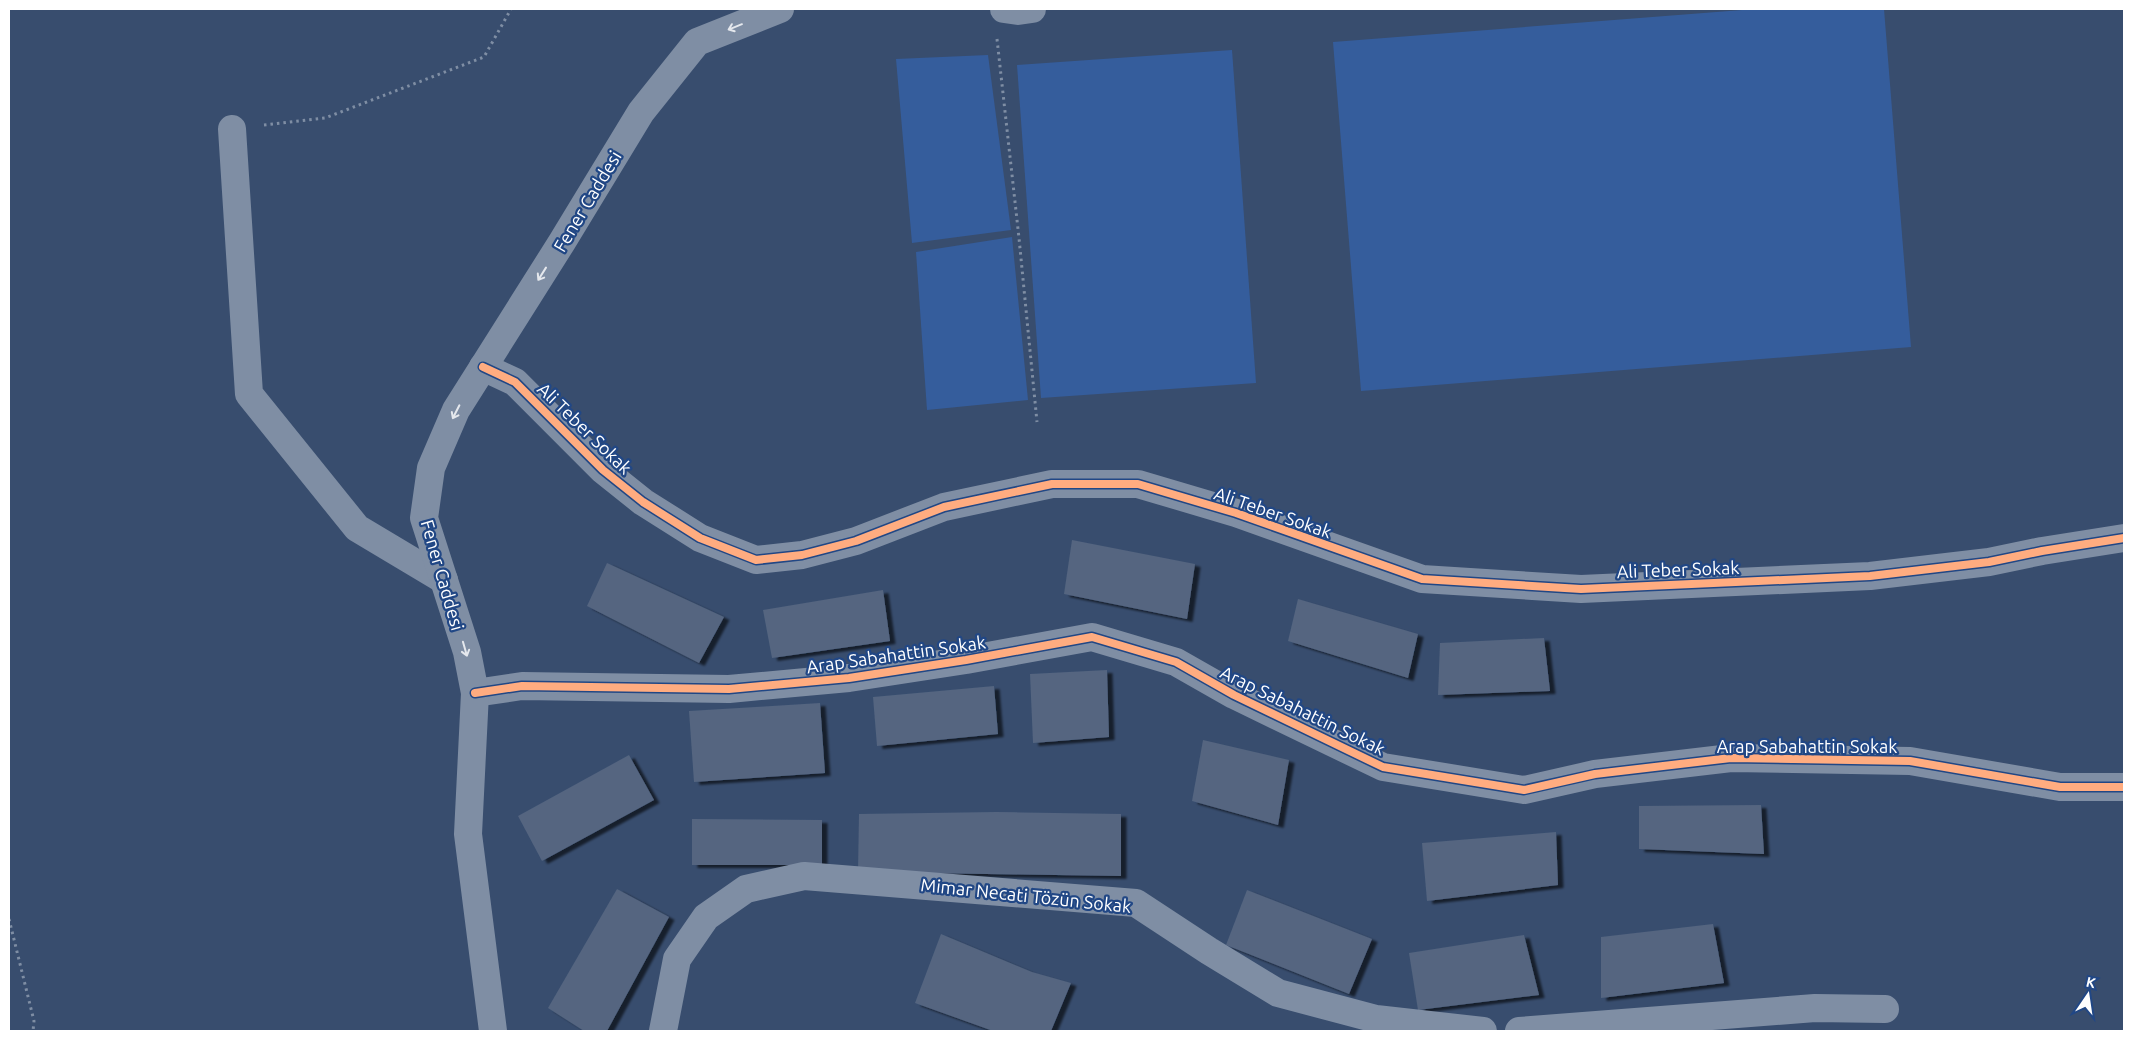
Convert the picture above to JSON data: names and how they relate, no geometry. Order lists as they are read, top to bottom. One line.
{"streets":{"street":["Fener Caddesi","Ali Teber Sokak","Arap Sabahattin Sokak","Mimar Necati Tözün Sokak"]},"crossings":[["Fener Caddesi","Ali Teber Sokak"],["Fener Caddesi","Arap Sabahattin Sokak"]],"one_way":["Fener Caddesi"],"north":"top"}
